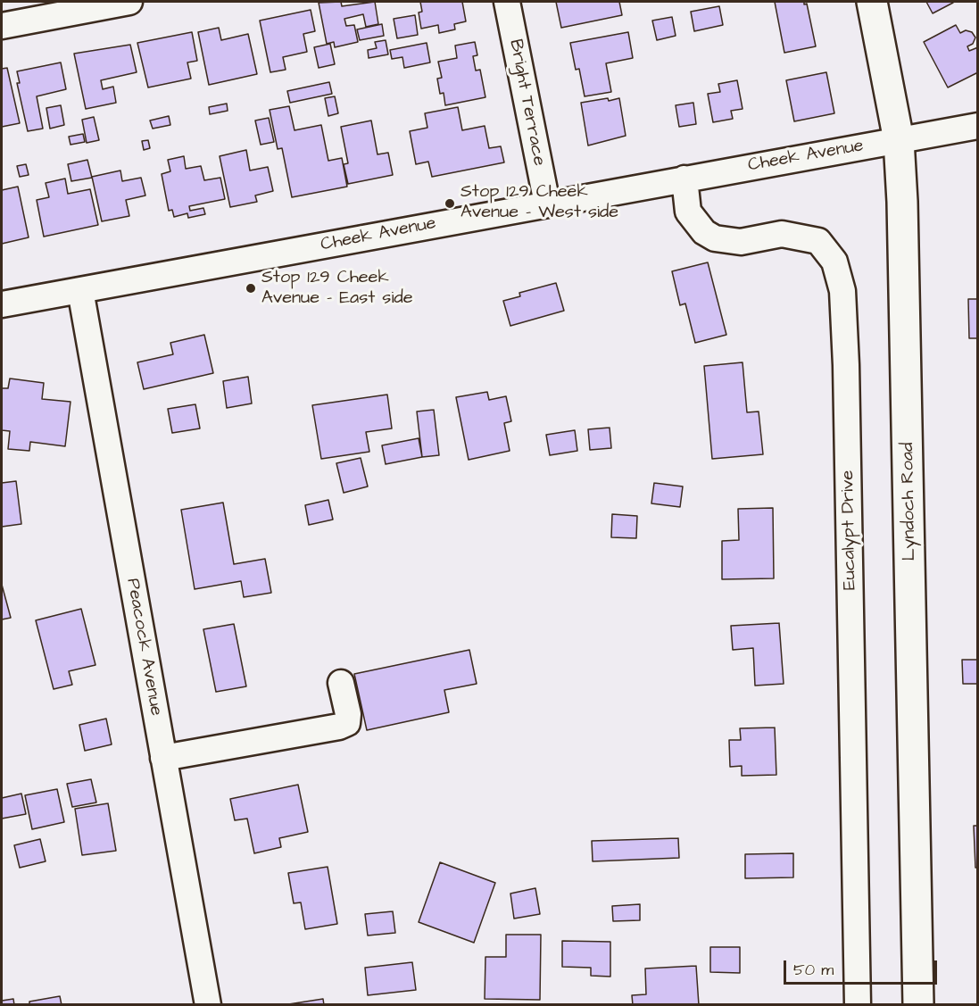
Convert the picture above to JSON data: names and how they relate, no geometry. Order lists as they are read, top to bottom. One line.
{"streets":{"main road":["Lyndoch Road"],"street":["Bright Terrace","Cheek Avenue","Eucalypt Drive","Peacock Avenue"]},"crossings":[["Bright Terrace","Cheek Avenue"],["Cheek Avenue","Lyndoch Road"],["Cheek Avenue","Eucalypt Drive"],["Cheek Avenue","Peacock Avenue"]],"places":["Stop 129 Cheek Avenue - West side","Stop 129 Cheek Avenue - East side"],"scale_bar":"50 m"}
